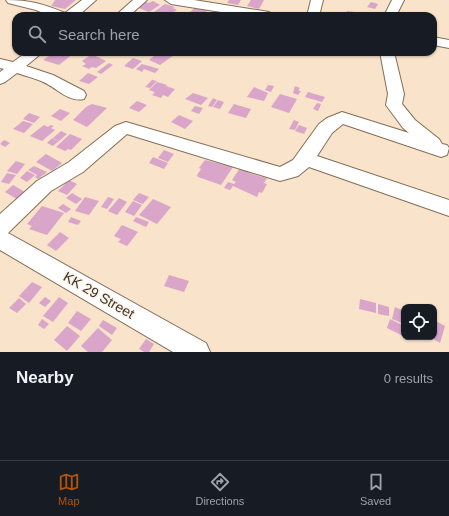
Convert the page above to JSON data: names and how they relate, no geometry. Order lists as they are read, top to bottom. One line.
{"streets":{"street":["KK 29 Street"]},"page":{"search":"Search here","heading":["Nearby","0 results"],"nav":["Map","Directions","Saved"]}}
